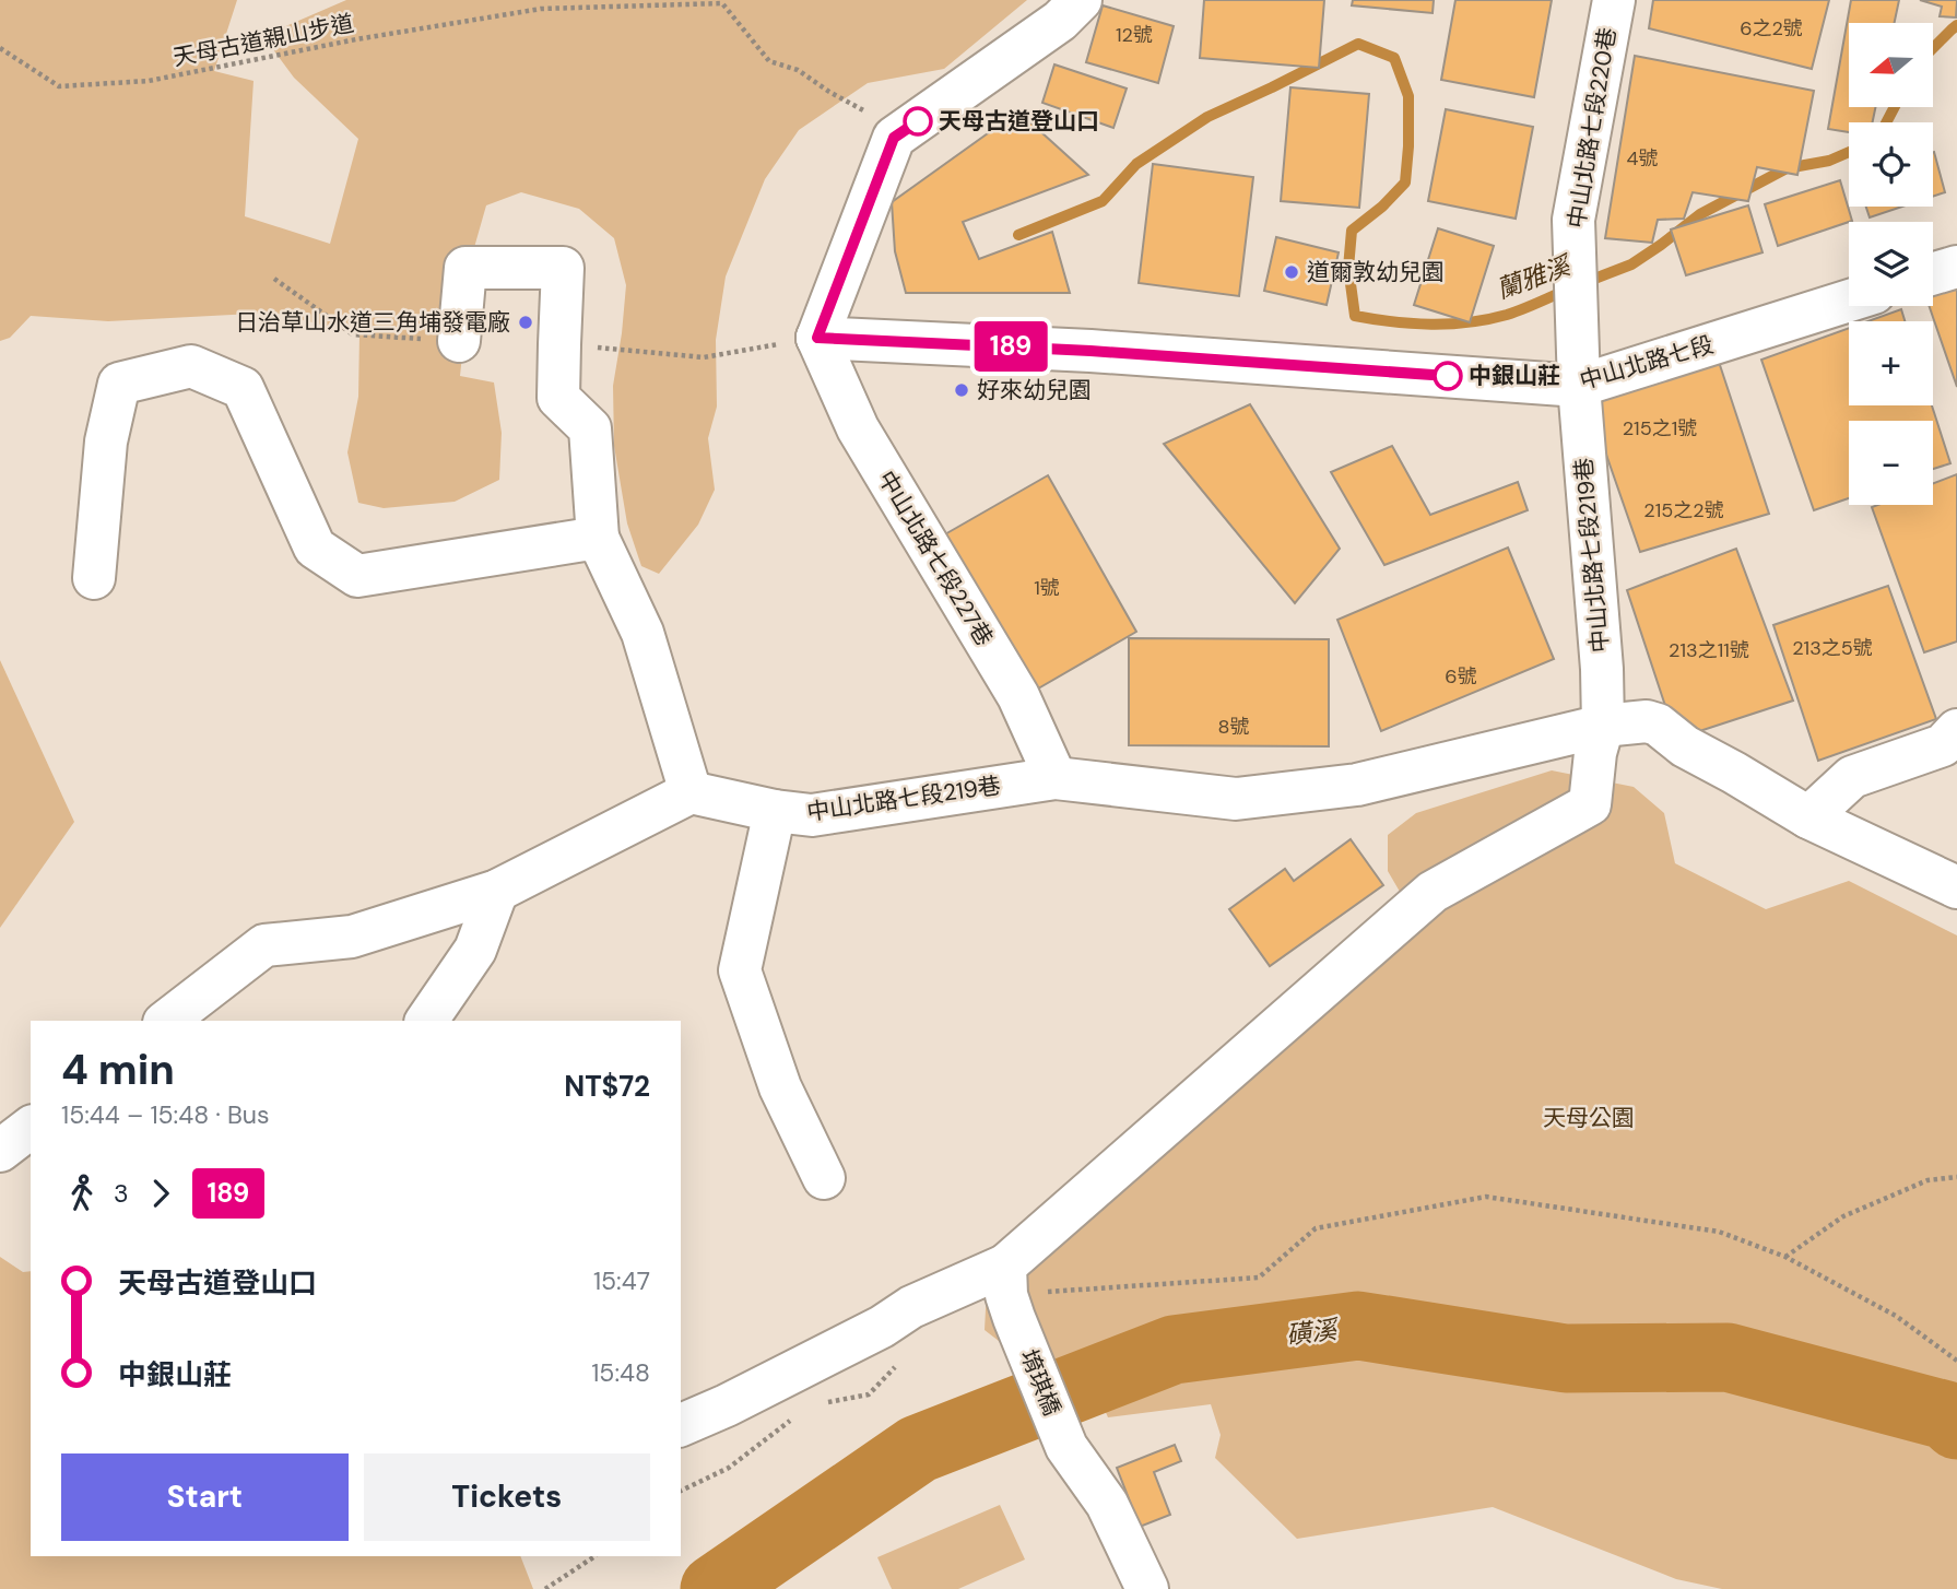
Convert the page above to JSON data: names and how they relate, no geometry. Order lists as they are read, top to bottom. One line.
{"streets":{"street":["中山北路七段220巷","中山北路七段","中山北路七段219巷","中山北路七段227巷","堉琪橋"],"path":["天母古道親山步道"]},"crossings":[["中山北路七段220巷","中山北路七段"],["中山北路七段220巷","中山北路七段219巷"],["中山北路七段","中山北路七段219巷"],["中山北路七段","中山北路七段227巷"],["中山北路七段219巷","中山北路七段227巷"],["中山北路七段219巷","堉琪橋"]],"water":["蘭雅溪","磺溪"],"parks":["天母公園"],"places":["天母古道登山口","道爾敦幼兒園","日治草山水道三角埔發電廠","中銀山莊","好來幼兒園"],"lines":["bus line 189"],"house_numbers":["6之2號","12號","4號","215之1號","215之2號","1號","213之5號","213之11號","6號","8號"],"north":"left","page":{"on_map":"189","map_buttons":["+","−"],"heading":["4 min","15:44 – 15:48 · Bus","NT$72"],"legs":["3","189"],"list":[{"name":"天母古道登山口","value":"15:47"},{"name":"中銀山莊","value":"15:48"}],"buttons":["Start","Tickets"]}}
